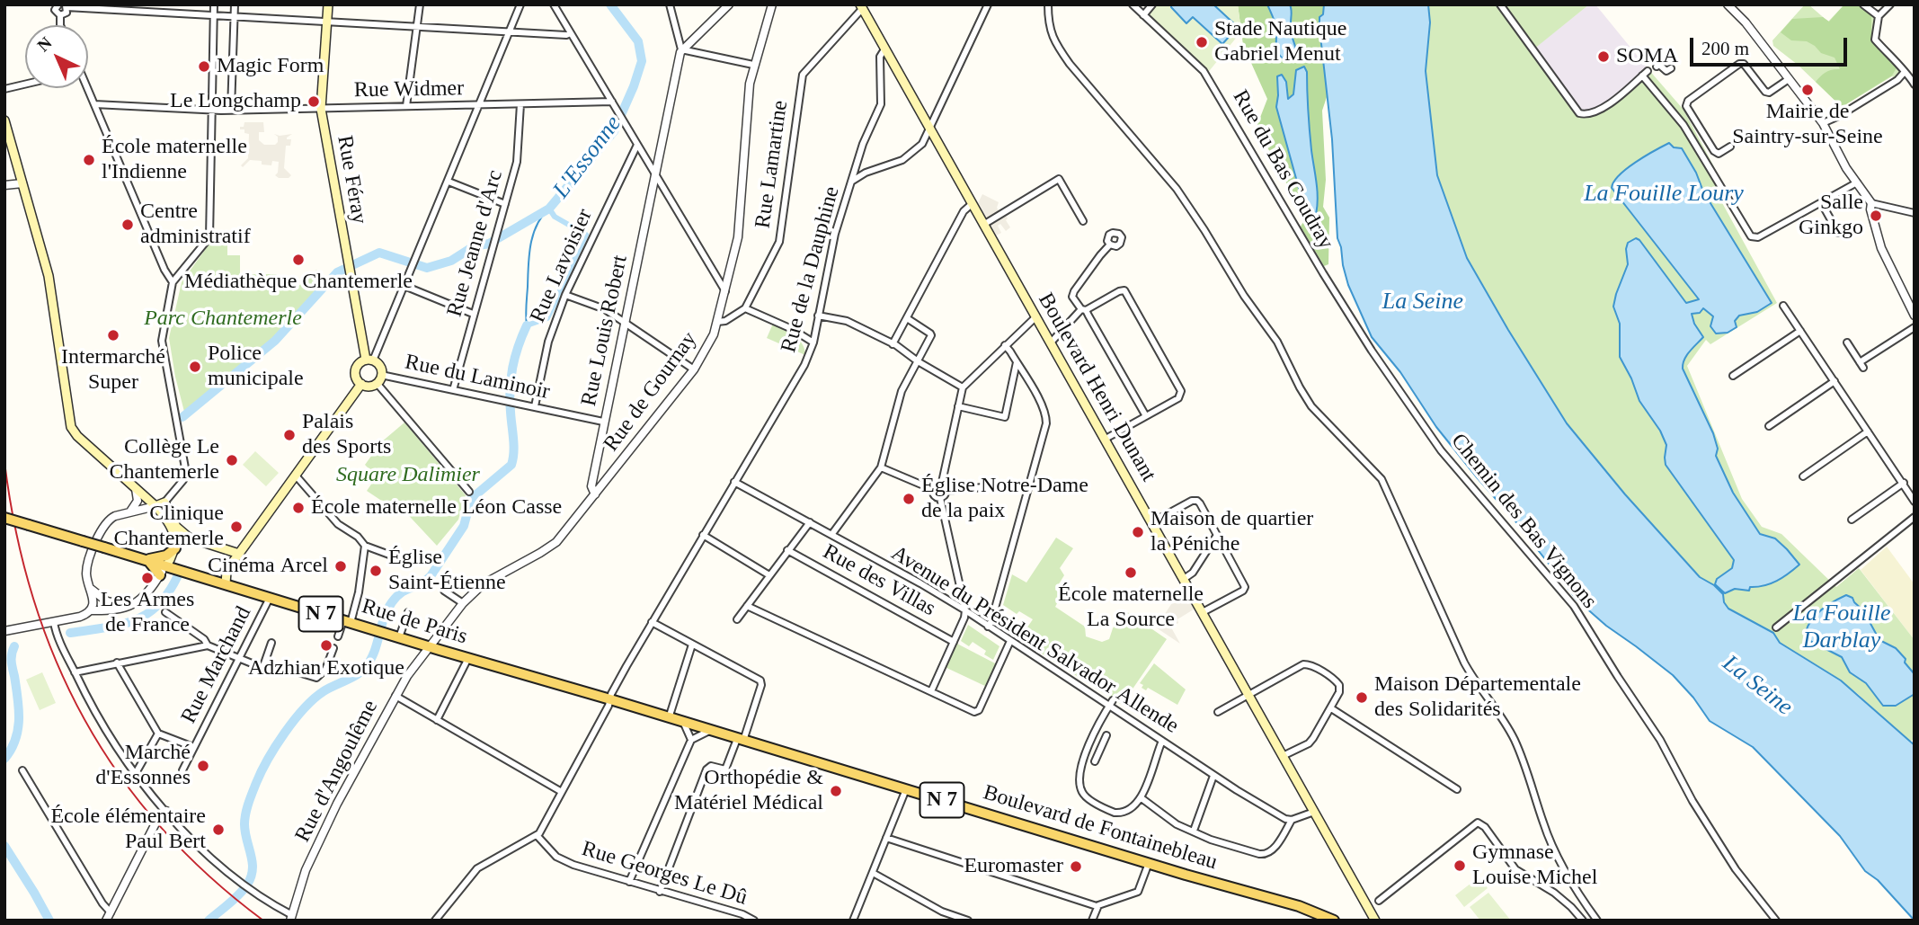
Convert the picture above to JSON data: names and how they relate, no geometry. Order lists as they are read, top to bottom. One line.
{"streets":{"main road":["Rue Féray","Boulevard Henri Dunant","N 7","Rue de Paris","Boulevard de Fontainebleau"],"street":["Rue Widmer","Rue Lamartine","Rue du Bas Coudray","Rue Jeanne d'Arc","Rue Lavoisier","Rue de la Dauphine","Rue Louis Robert","Rue du Laminoir","Rue de Gournay","Chemin des Bas Vignons","Rue des Villas","Avenue du Président Salvador Allende","Rue Marchand","Rue d'Angoulême","Rue Georges Le Dû"]},"crossings":[["Rue Widmer","Rue Féray"],["Rue Widmer","Rue Jeanne d'Arc"],["Rue Lamartine","Boulevard Henri Dunant"],["Rue du Bas Coudray","Chemin des Bas Vignons"],["Rue Féray","Rue du Laminoir"],["Rue Jeanne d'Arc","Rue du Laminoir"],["Rue Lavoisier","Rue du Laminoir"],["Rue de la Dauphine","Boulevard Henri Dunant"],["Rue de la Dauphine","Rue de Paris"],["Rue de la Dauphine","Avenue du Président Salvador Allende"],["Rue de la Dauphine","Boulevard de Fontainebleau"],["Rue de la Dauphine","Rue Georges Le Dû"],["Rue Louis Robert","Rue du Laminoir"],["Rue Louis Robert","Rue de Gournay"],["Rue de Gournay","Rue de Paris"],["Rue de Gournay","Rue d'Angoulême"],["N 7","Rue de Paris"],["Rue de Paris","Rue Marchand"],["Rue de Paris","Rue d'Angoulême"],["Rue de Paris","Boulevard de Fontainebleau"]],"water":["L'Essonne","La Fouille Loury","La Seine","La Fouille Darblay"],"parks":["Parc Chantemerle","Square Dalimier"],"places":["Stade Nautique Gabriel Menut","SOMA","Magic Form","Mairie de Saintry-sur-Seine","Le Longchamp","École maternelle l'Indienne","Salle Ginkgo","Centre administratif","Médiathèque Chantemerle","Intermarché Super","Police municipale","Palais des Sports","Collège Le Chantemerle","Église Notre-Dame de la paix","École maternelle Léon Casse","Clinique Chantemerle","Maison de quartier la Péniche","Cinéma Arcel","Église Saint-Étienne","École maternelle La Source","Les Armes de France","Adzhian Exotique","Maison Départementale des Solidarités","Marché d'Essonnes","Orthopédie & Matériel Médical","École élémentaire Paul Bert","Gymnase Louise Michel","Euromaster"],"scale_bar":"200 m","north":"top left"}
